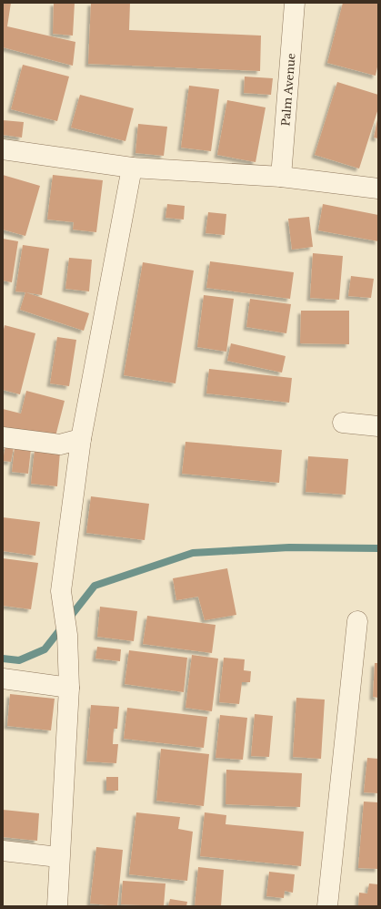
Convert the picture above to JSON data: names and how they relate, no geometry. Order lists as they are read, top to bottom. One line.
{"streets":{"street":["Palm Avenue"]}}
